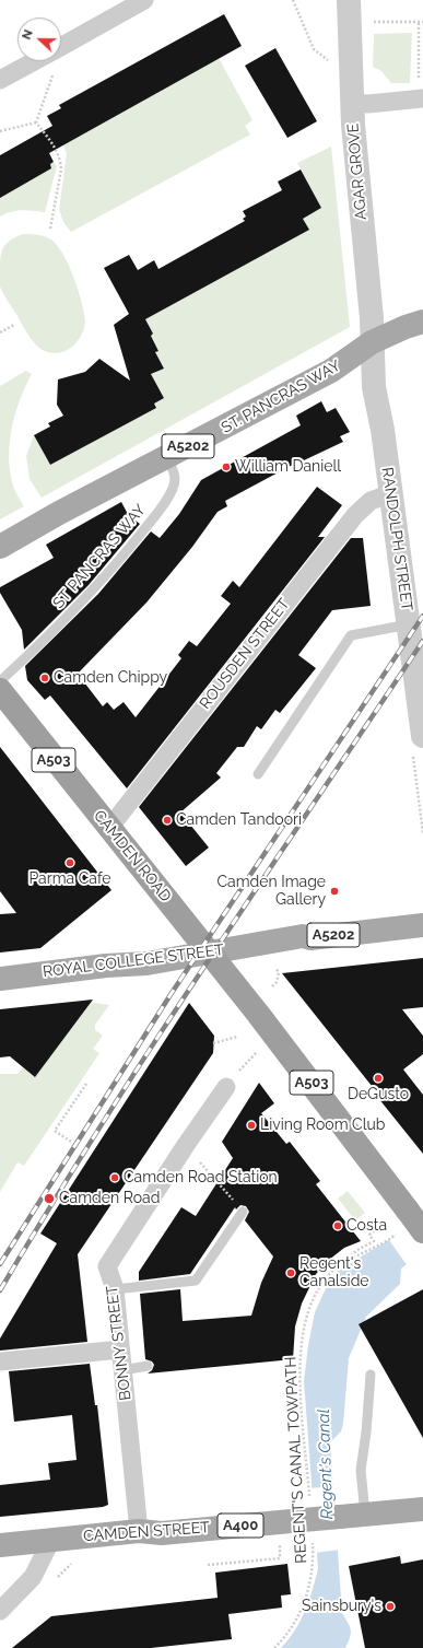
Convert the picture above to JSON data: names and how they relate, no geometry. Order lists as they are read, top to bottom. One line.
{"streets":{"highway":["A503","CAMDEN ROAD"],"main road":["ST. PANCRAS WAY","A5202","ROYAL COLLEGE STREET","A400","CAMDEN STREET"],"street":["AGAR GROVE","RANDOLPH STREET","ROUSDEN STREET","BONNY STREET"],"lane":["ST PANCRAS WAY"],"path":["REGENT'S CANAL TOWPATH"]},"crossings":[["AGAR GROVE","ST. PANCRAS WAY"],["AGAR GROVE","RANDOLPH STREET"],["ST. PANCRAS WAY","RANDOLPH STREET"],["ST. PANCRAS WAY","ST PANCRAS WAY"],["RANDOLPH STREET","ROUSDEN STREET"],["ROUSDEN STREET","CAMDEN ROAD"],["CAMDEN ROAD","ROYAL COLLEGE STREET"],["BONNY STREET","CAMDEN STREET"],["REGENT'S CANAL TOWPATH","CAMDEN STREET"]],"water":["Regent's Canal"],"places":["William Daniell","Camden Chippy","Camden Tandoori","Parma Cafe","Camden Image Gallery","DeGusto","Living Room Club","Camden Road Station","Camden Road","Costa","Regent's Canalside","Sainsbury's"],"north":"left"}
